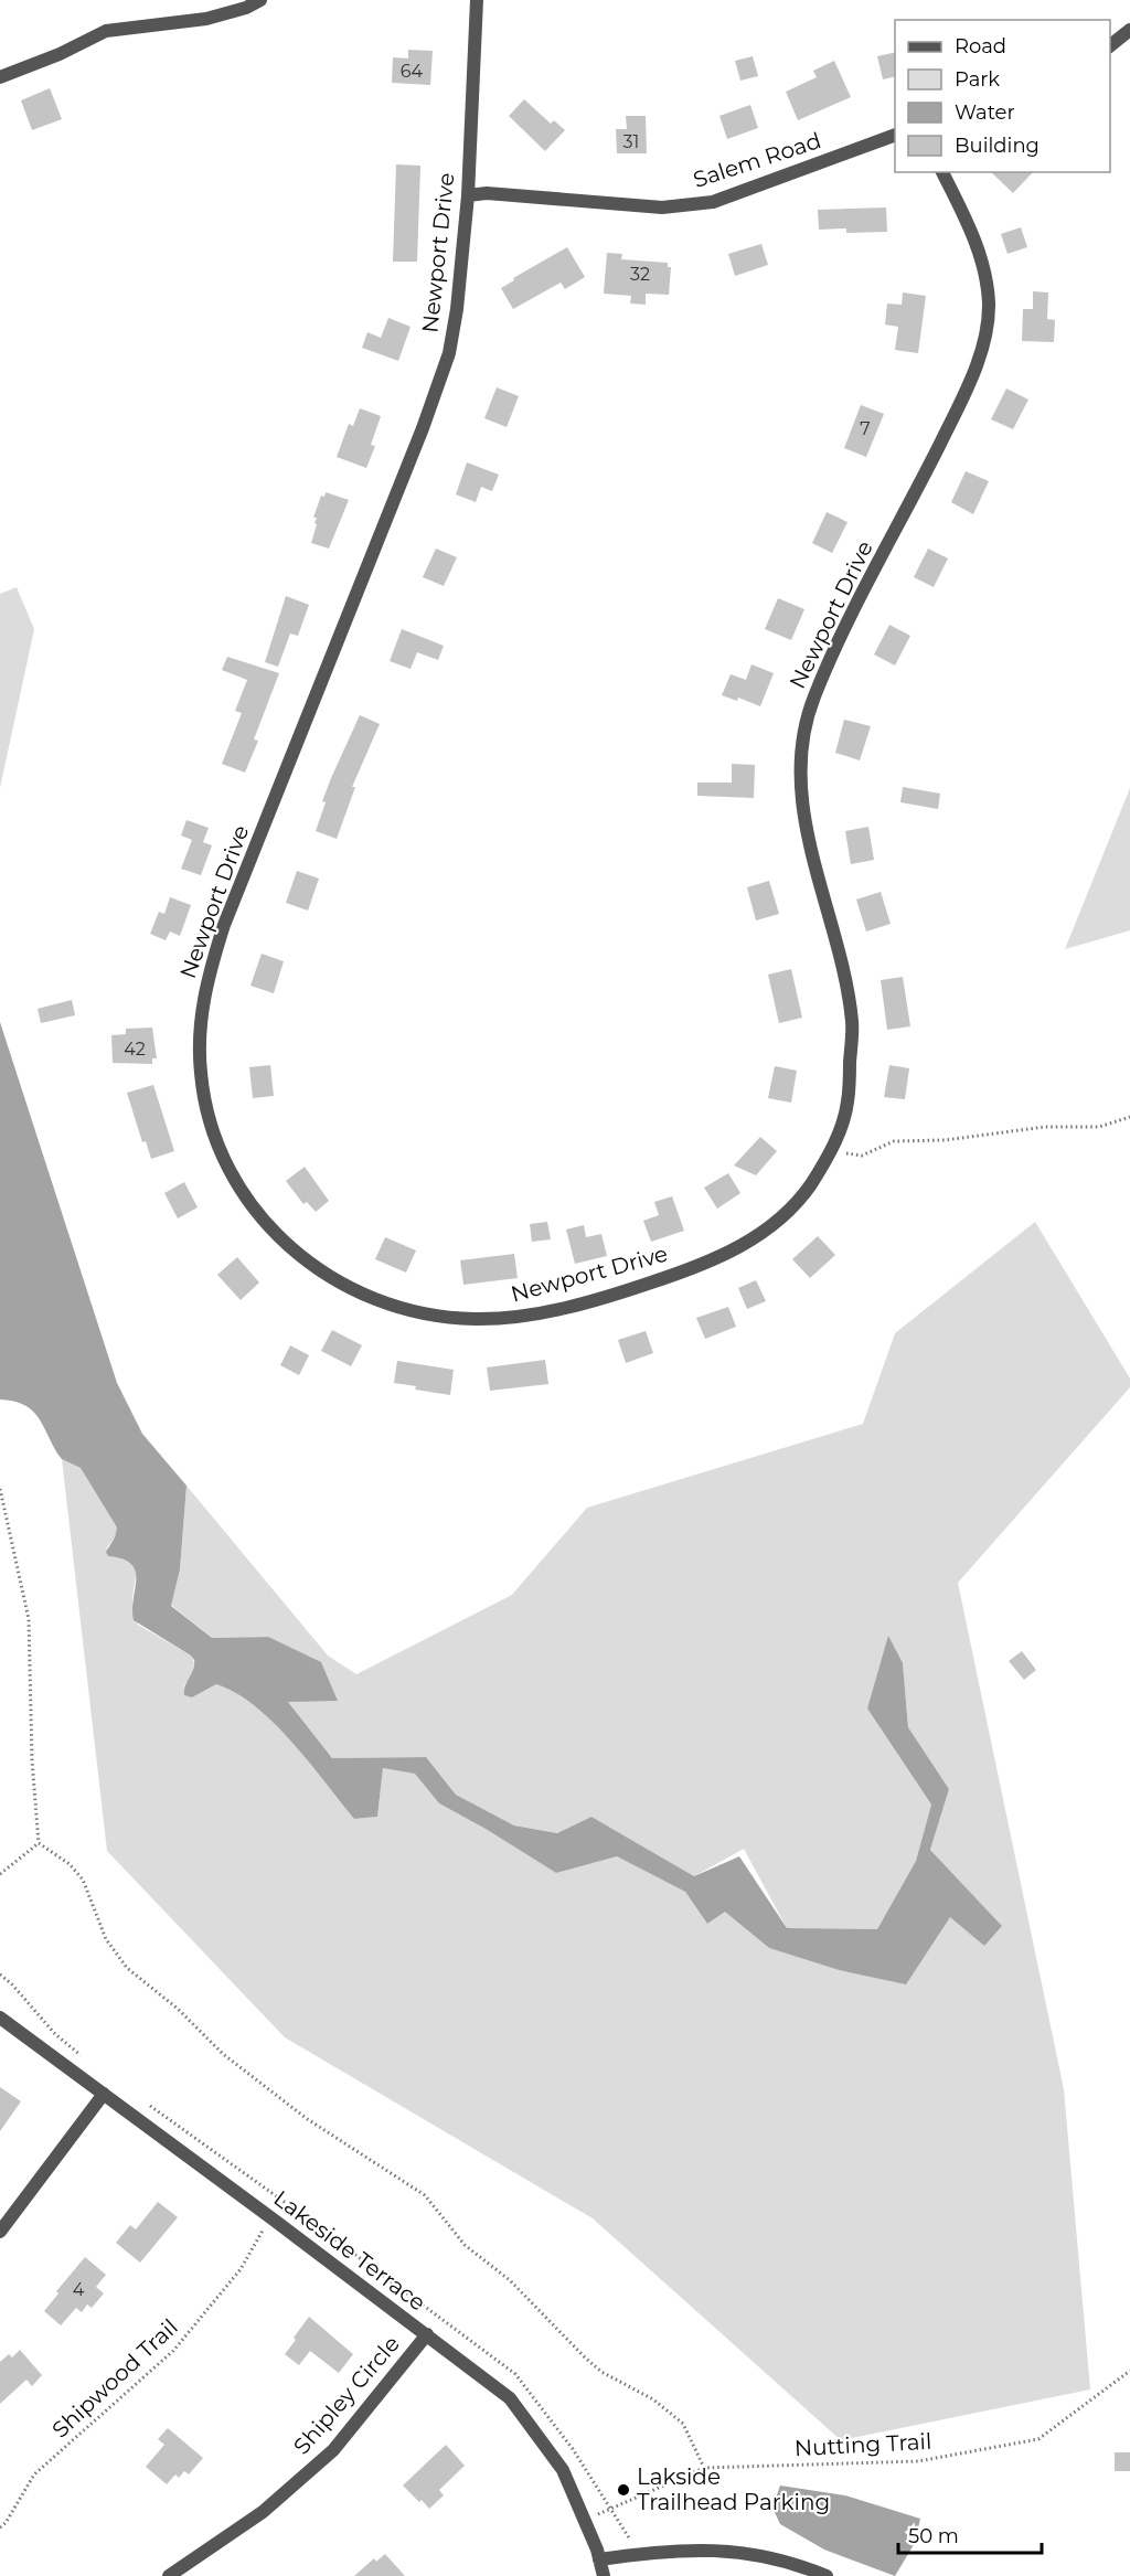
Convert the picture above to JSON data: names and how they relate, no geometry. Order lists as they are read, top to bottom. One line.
{"streets":{"street":["Salem Road","Newport Drive","Lakeside Terrace","Shipley Circle"],"path":["Shipwood Trail","Nutting Trail"]},"crossings":[["Salem Road","Newport Drive"],["Lakeside Terrace","Shipwood Trail"],["Lakeside Terrace","Shipley Circle"],["Lakeside Terrace","Nutting Trail"]],"places":["Lakside Trailhead Parking"],"house_numbers":["64","31","32","7","42","4"],"legend":["Road","Park","Water","Building"],"scale_bar":"50 m"}
